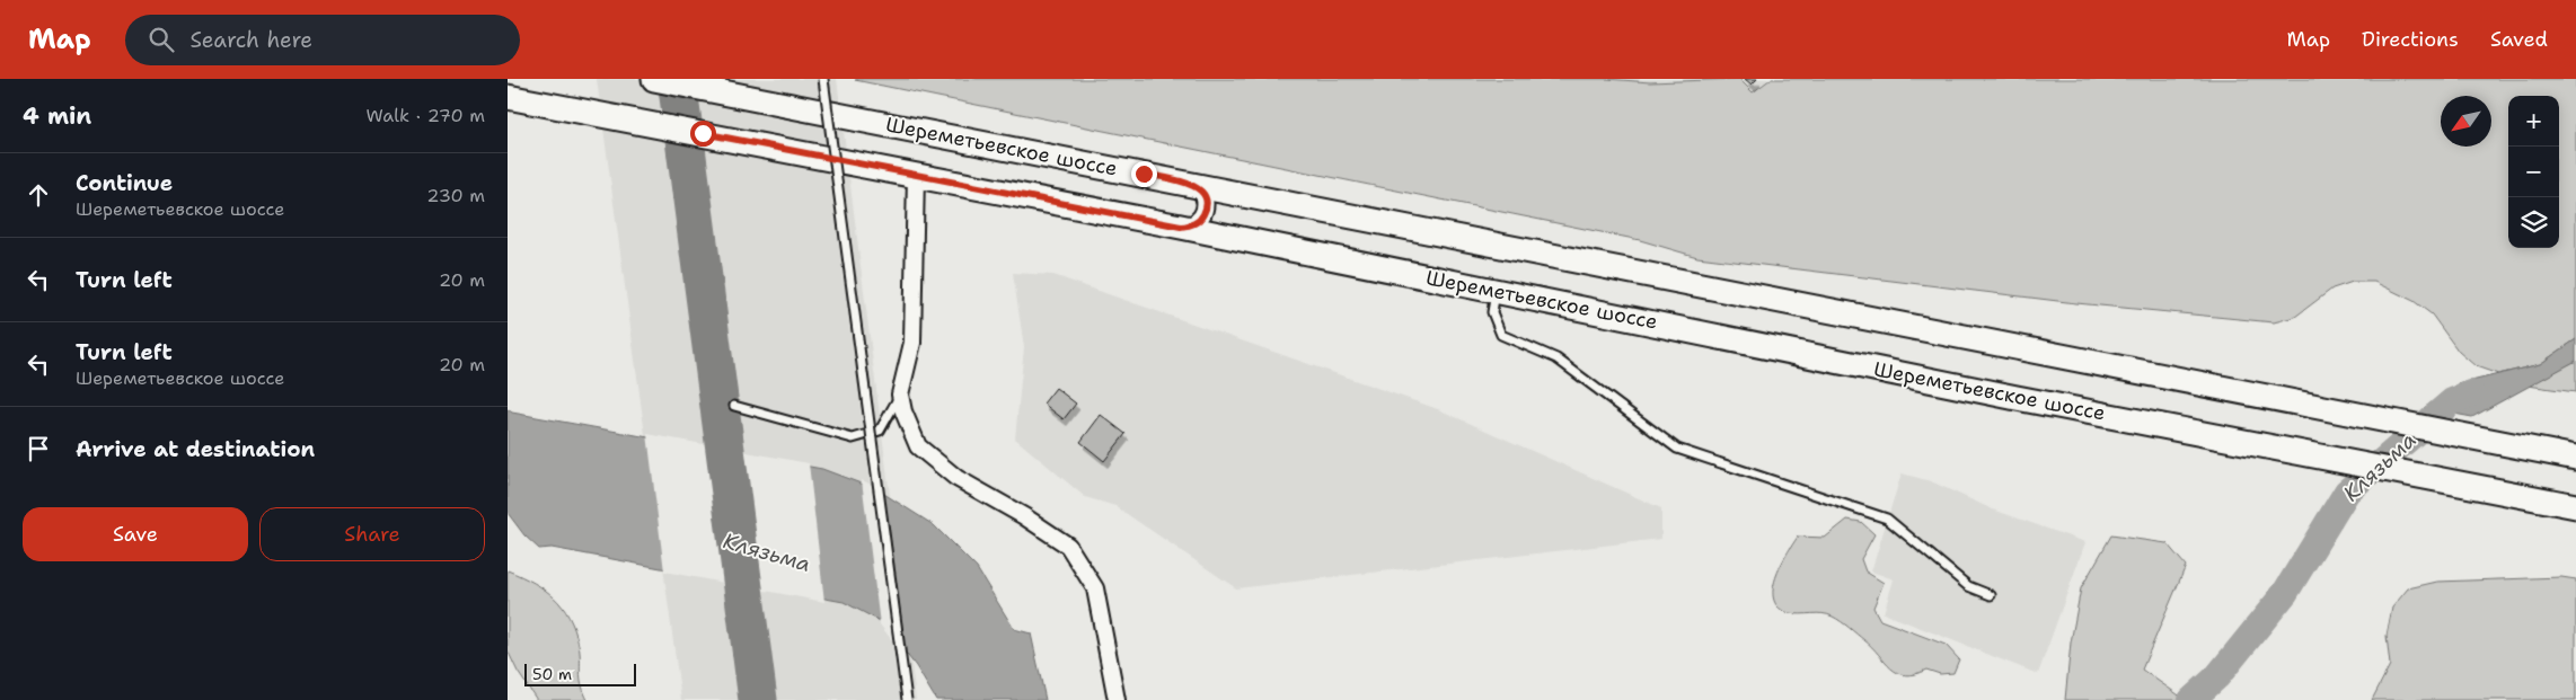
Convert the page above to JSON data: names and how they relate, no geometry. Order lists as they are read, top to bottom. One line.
{"streets":{"main road":["Шереметьевское шоссе"]},"water":["Клязьма"],"scale_bar":"50 m","north":"bottom left","page":{"header":"Map","search":"Search here","nav":["Map","Directions","Saved"],"heading":["4 min","Walk · 270 m"],"map_buttons":["+","−"],"list":[["Continue","Шереметьевское шоссе","230 m"],["Turn left","20 m"],["Turn left","Шереметьевское шоссе","20 m"],"Arrive at destination"],"buttons":["Save","Share"],"scale":"50 m"}}
